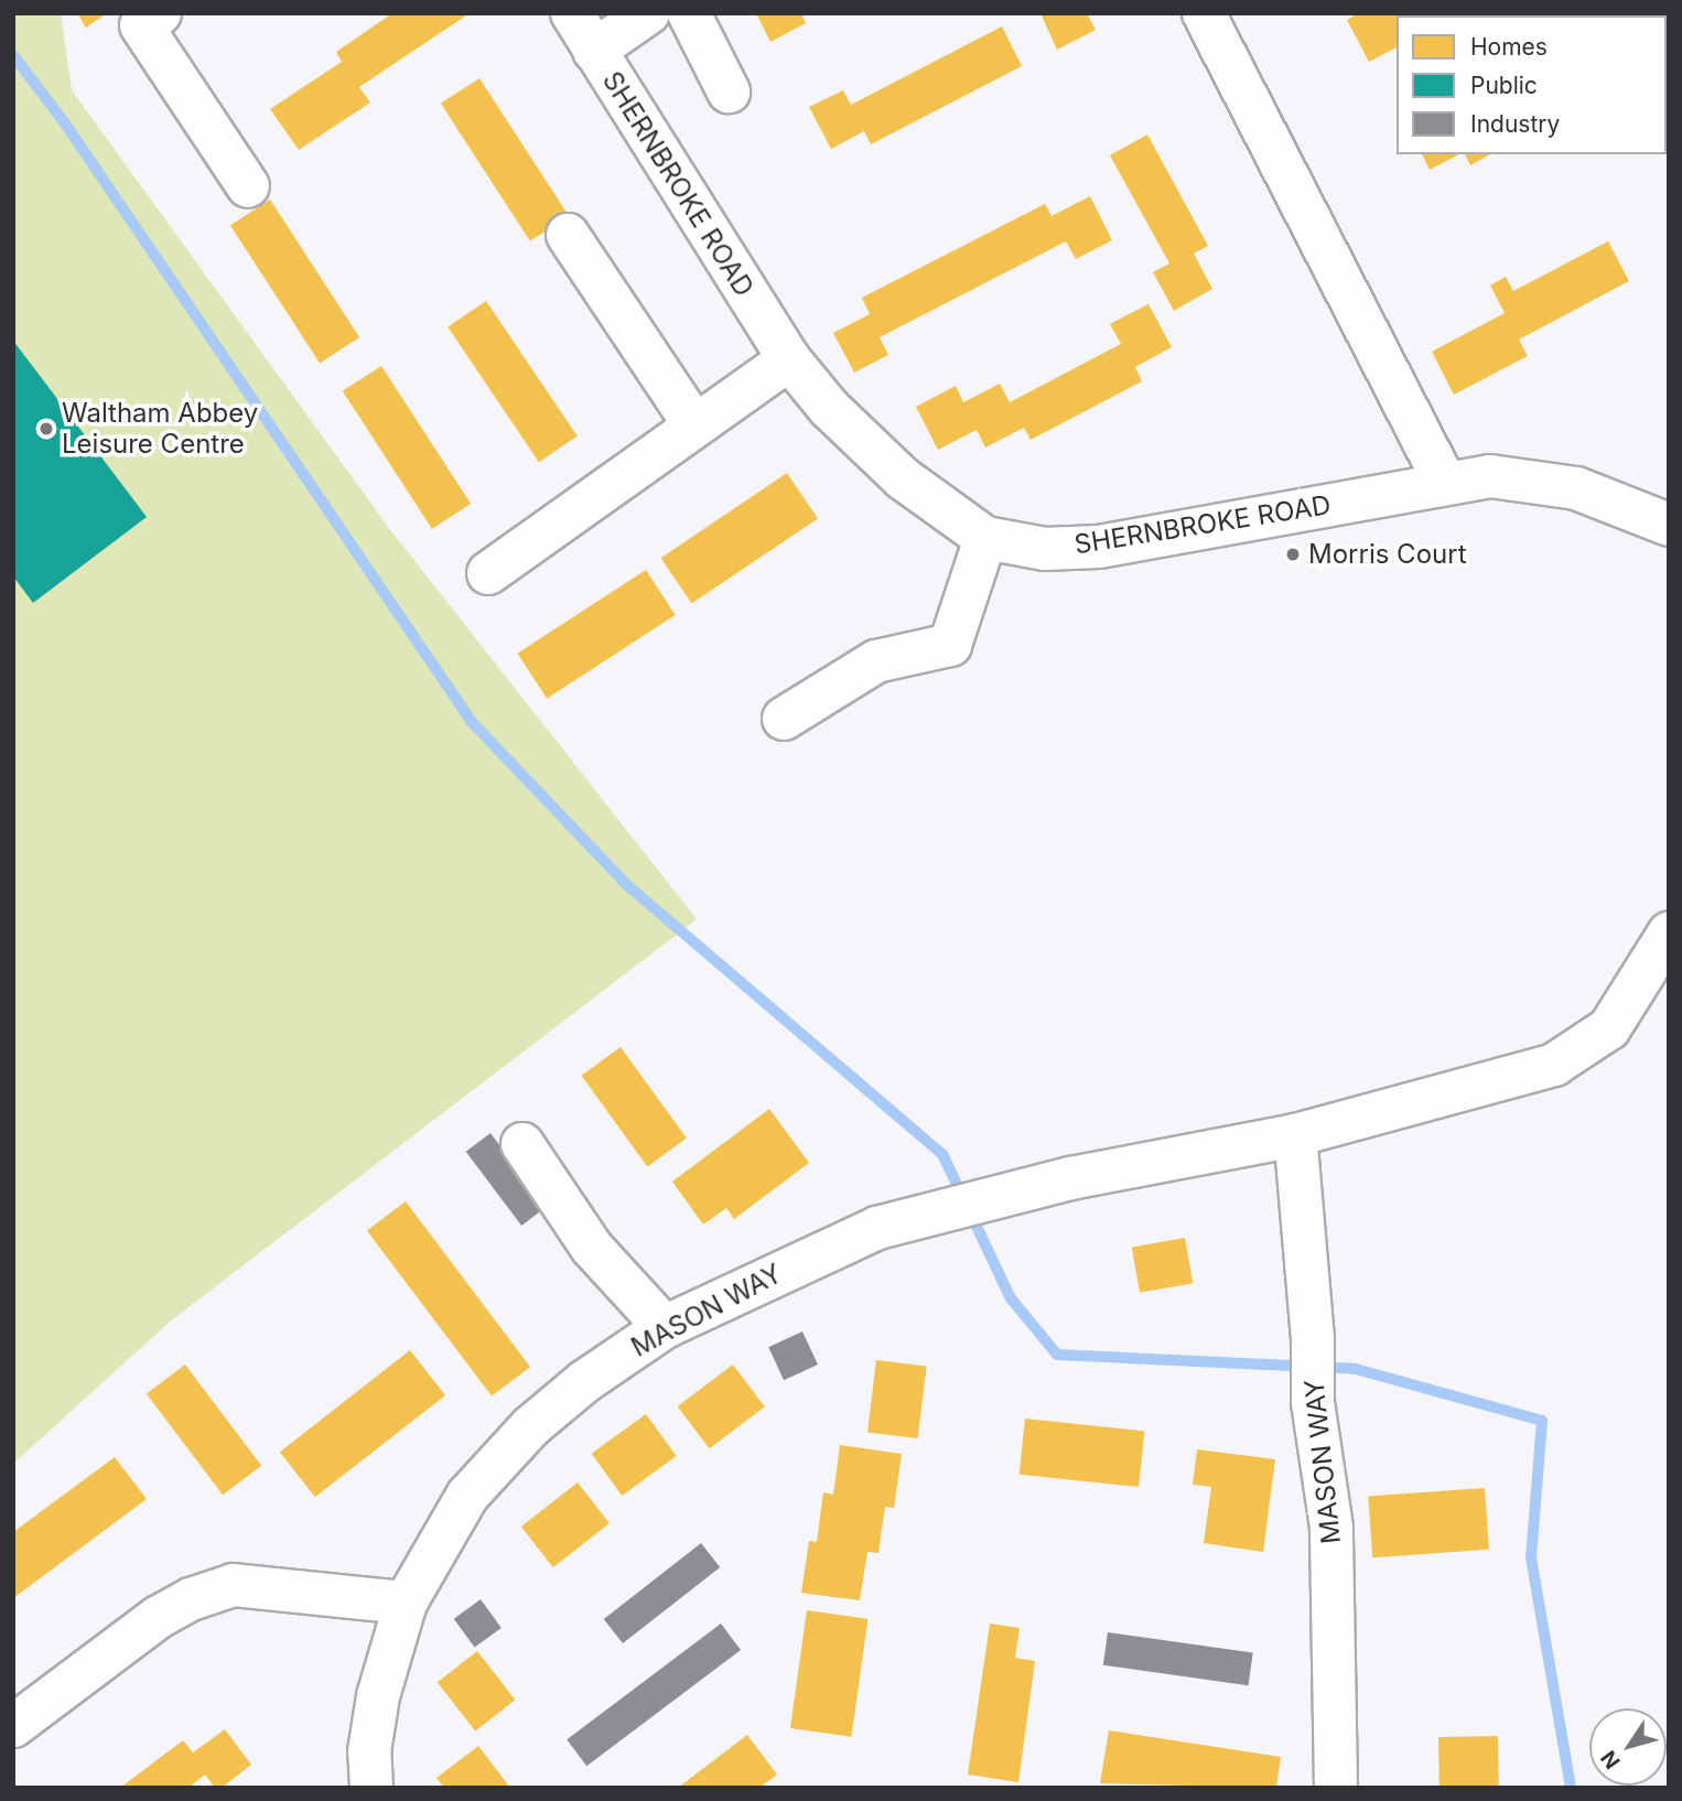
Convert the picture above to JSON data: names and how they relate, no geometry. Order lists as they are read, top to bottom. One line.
{"streets":{"street":["SHERNBROKE ROAD","MASON WAY"]},"places":["Waltham Abbey Leisure Centre","Morris Court"],"legend":["Homes","Public","Industry"],"north":"bottom left"}
